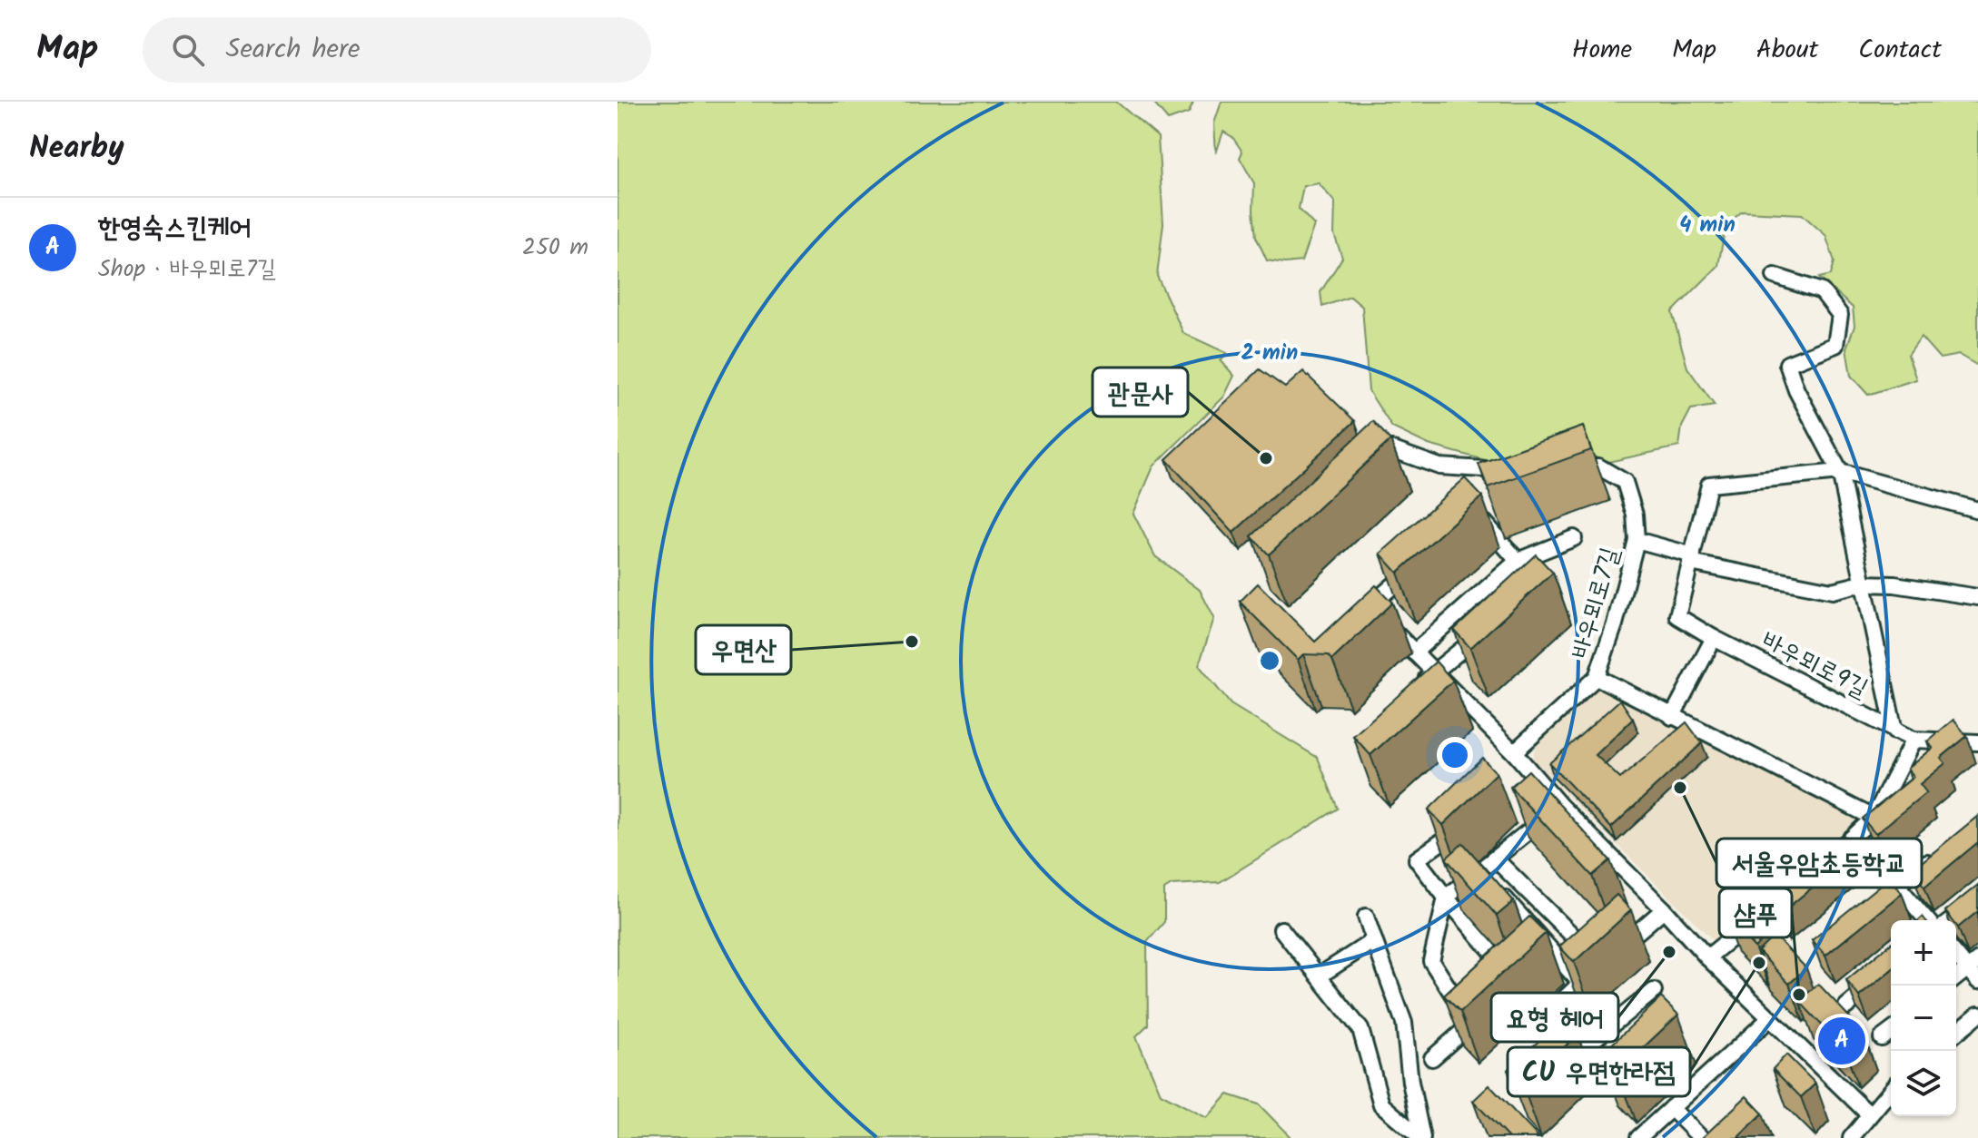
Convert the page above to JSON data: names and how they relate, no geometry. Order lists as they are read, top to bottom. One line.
{"streets":{"street":["바우뫼로7길","바우뫼로9길"]},"places":["관문사","우면산","서울우암초등학교","요형 헤어","CU 우면한라점","샴푸"],"page":{"header":"Map","search":"Search here","nav":["Home","Map","About","Contact"],"heading":"Nearby","list":[{"mark":"A","name":"한영숙스킨케어","note":"Shop · 바우뫼로7길","value":"250 m"}],"map_buttons":["+","−"],"pins":"A"},"rings":["4 min","2 min"]}
